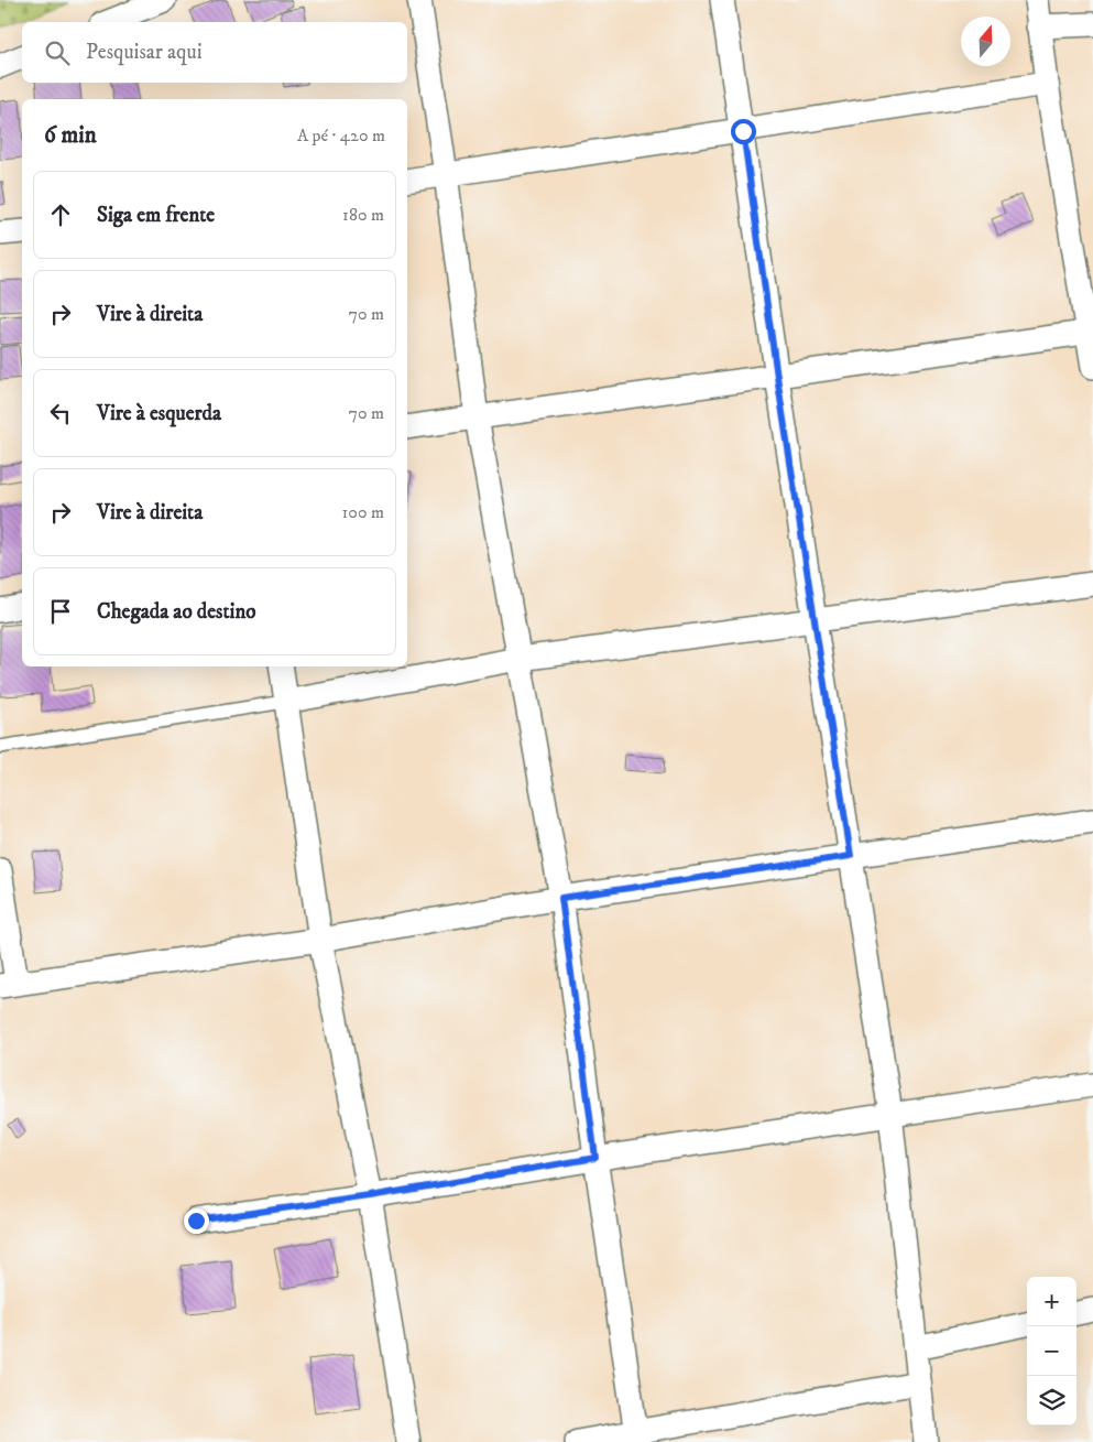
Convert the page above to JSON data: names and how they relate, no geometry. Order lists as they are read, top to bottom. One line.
{"north":"top","page":{"search":"Pesquisar aqui","heading":["6 min","A pé · 420 m"],"list":[["Siga em frente","180 m"],["Vire à direita","70 m"],["Vire à esquerda","70 m"],["Vire à direita","100 m"],"Chegada ao destino"],"map_buttons":["+","−"]}}
